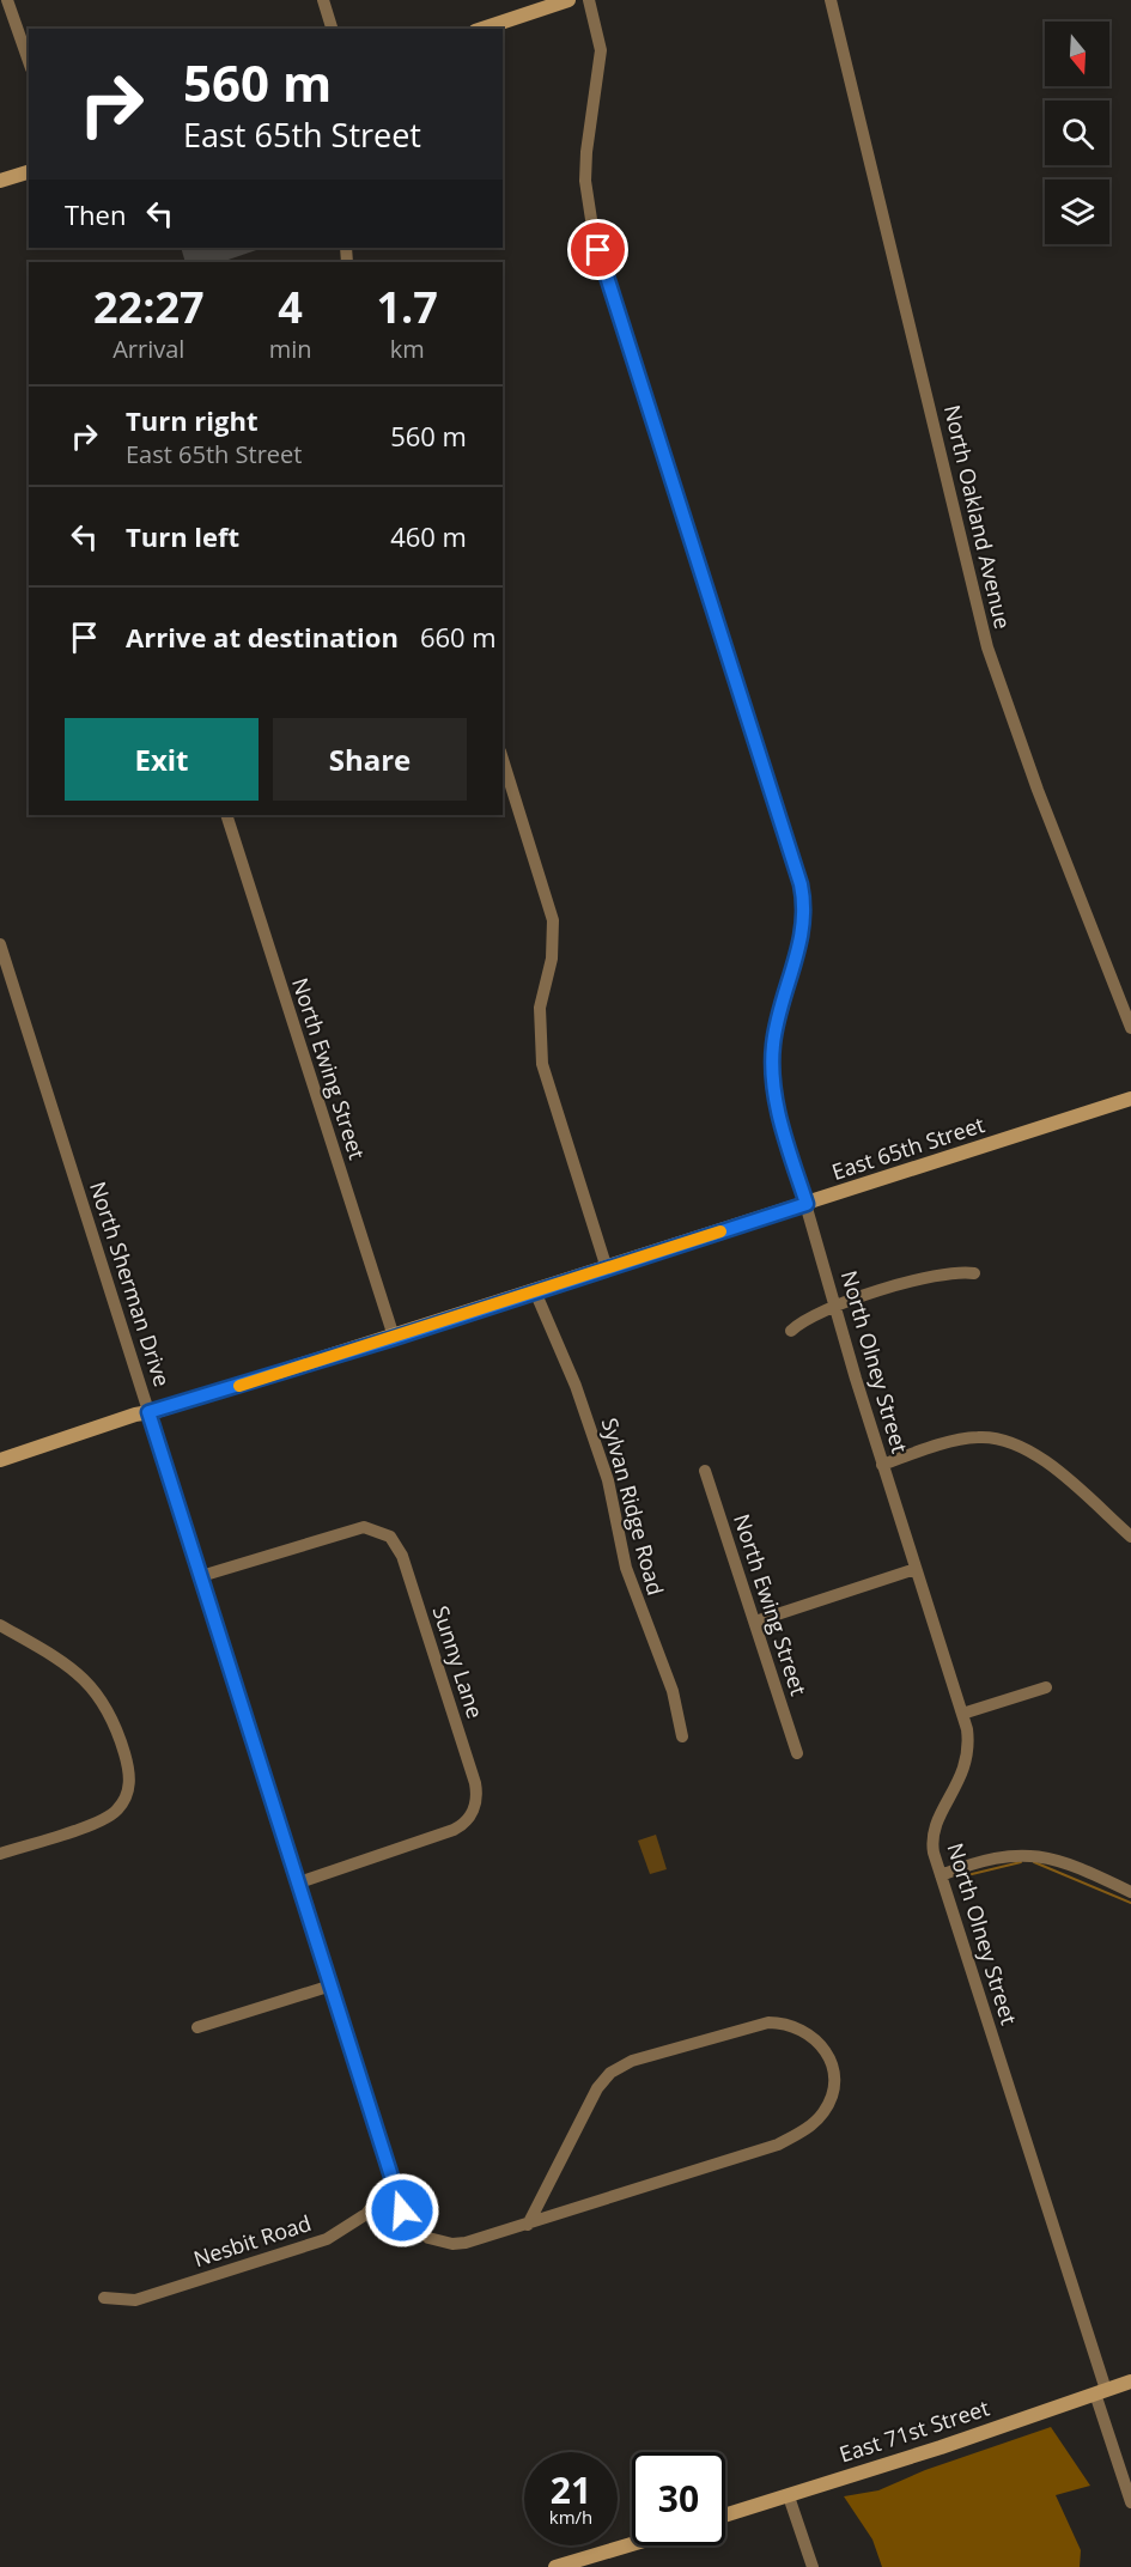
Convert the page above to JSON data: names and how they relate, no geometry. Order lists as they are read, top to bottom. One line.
{"streets":{"street":["North Oakland Avenue","North Ewing Street","East 65th Street","North Sherman Drive","North Olney Street","Sylvan Ridge Road","Sunny Lane","Nesbit Road","East 71st Street"]},"crossings":[["North Ewing Street","East 65th Street"],["East 65th Street","North Sherman Drive"],["East 65th Street","North Olney Street"],["East 65th Street","Sylvan Ridge Road"],["North Sherman Drive","Sunny Lane"],["North Sherman Drive","Nesbit Road"],["North Olney Street","East 71st Street"]],"north":"bottom","page":{"turn":["560 m","East 65th Street"],"then":"Then","eta":["22:27","Arrival","4","min","1.7","km"],"list":[{"name":"Turn right","note":"East 65th Street","value":"560 m"},{"name":"Turn left","value":"460 m"},{"name":"Arrive at destination","value":"660 m"}],"buttons":["Exit","Share"],"speed":"21 km/h","limit":"30"}}
